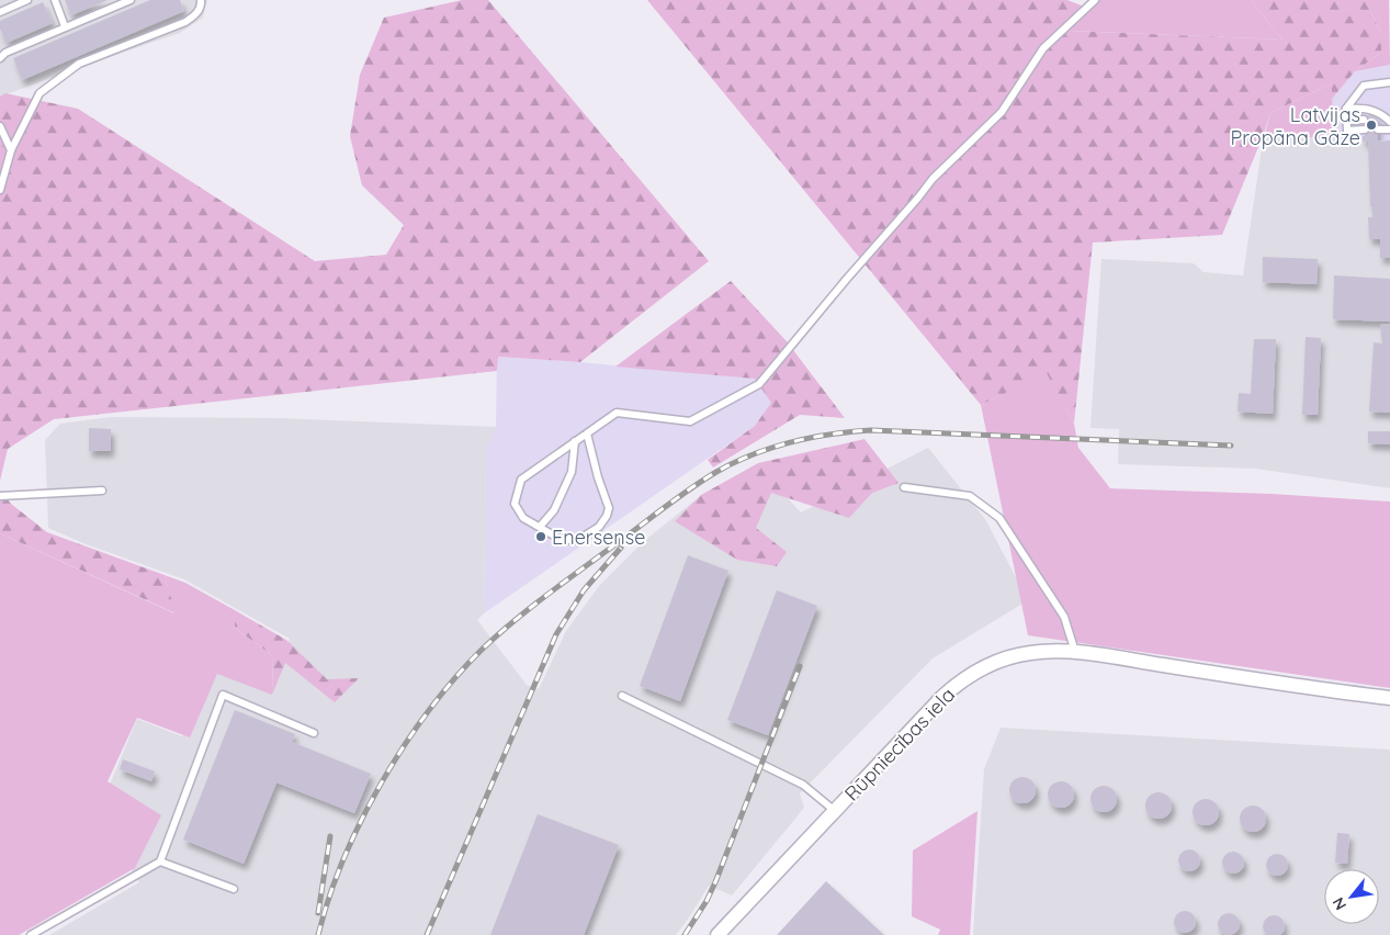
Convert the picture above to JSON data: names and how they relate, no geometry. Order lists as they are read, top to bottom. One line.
{"streets":{"street":["Rūpniecības iela"]},"places":["Latvijas Propāna Gāze","Enersense"],"north":"bottom left"}
